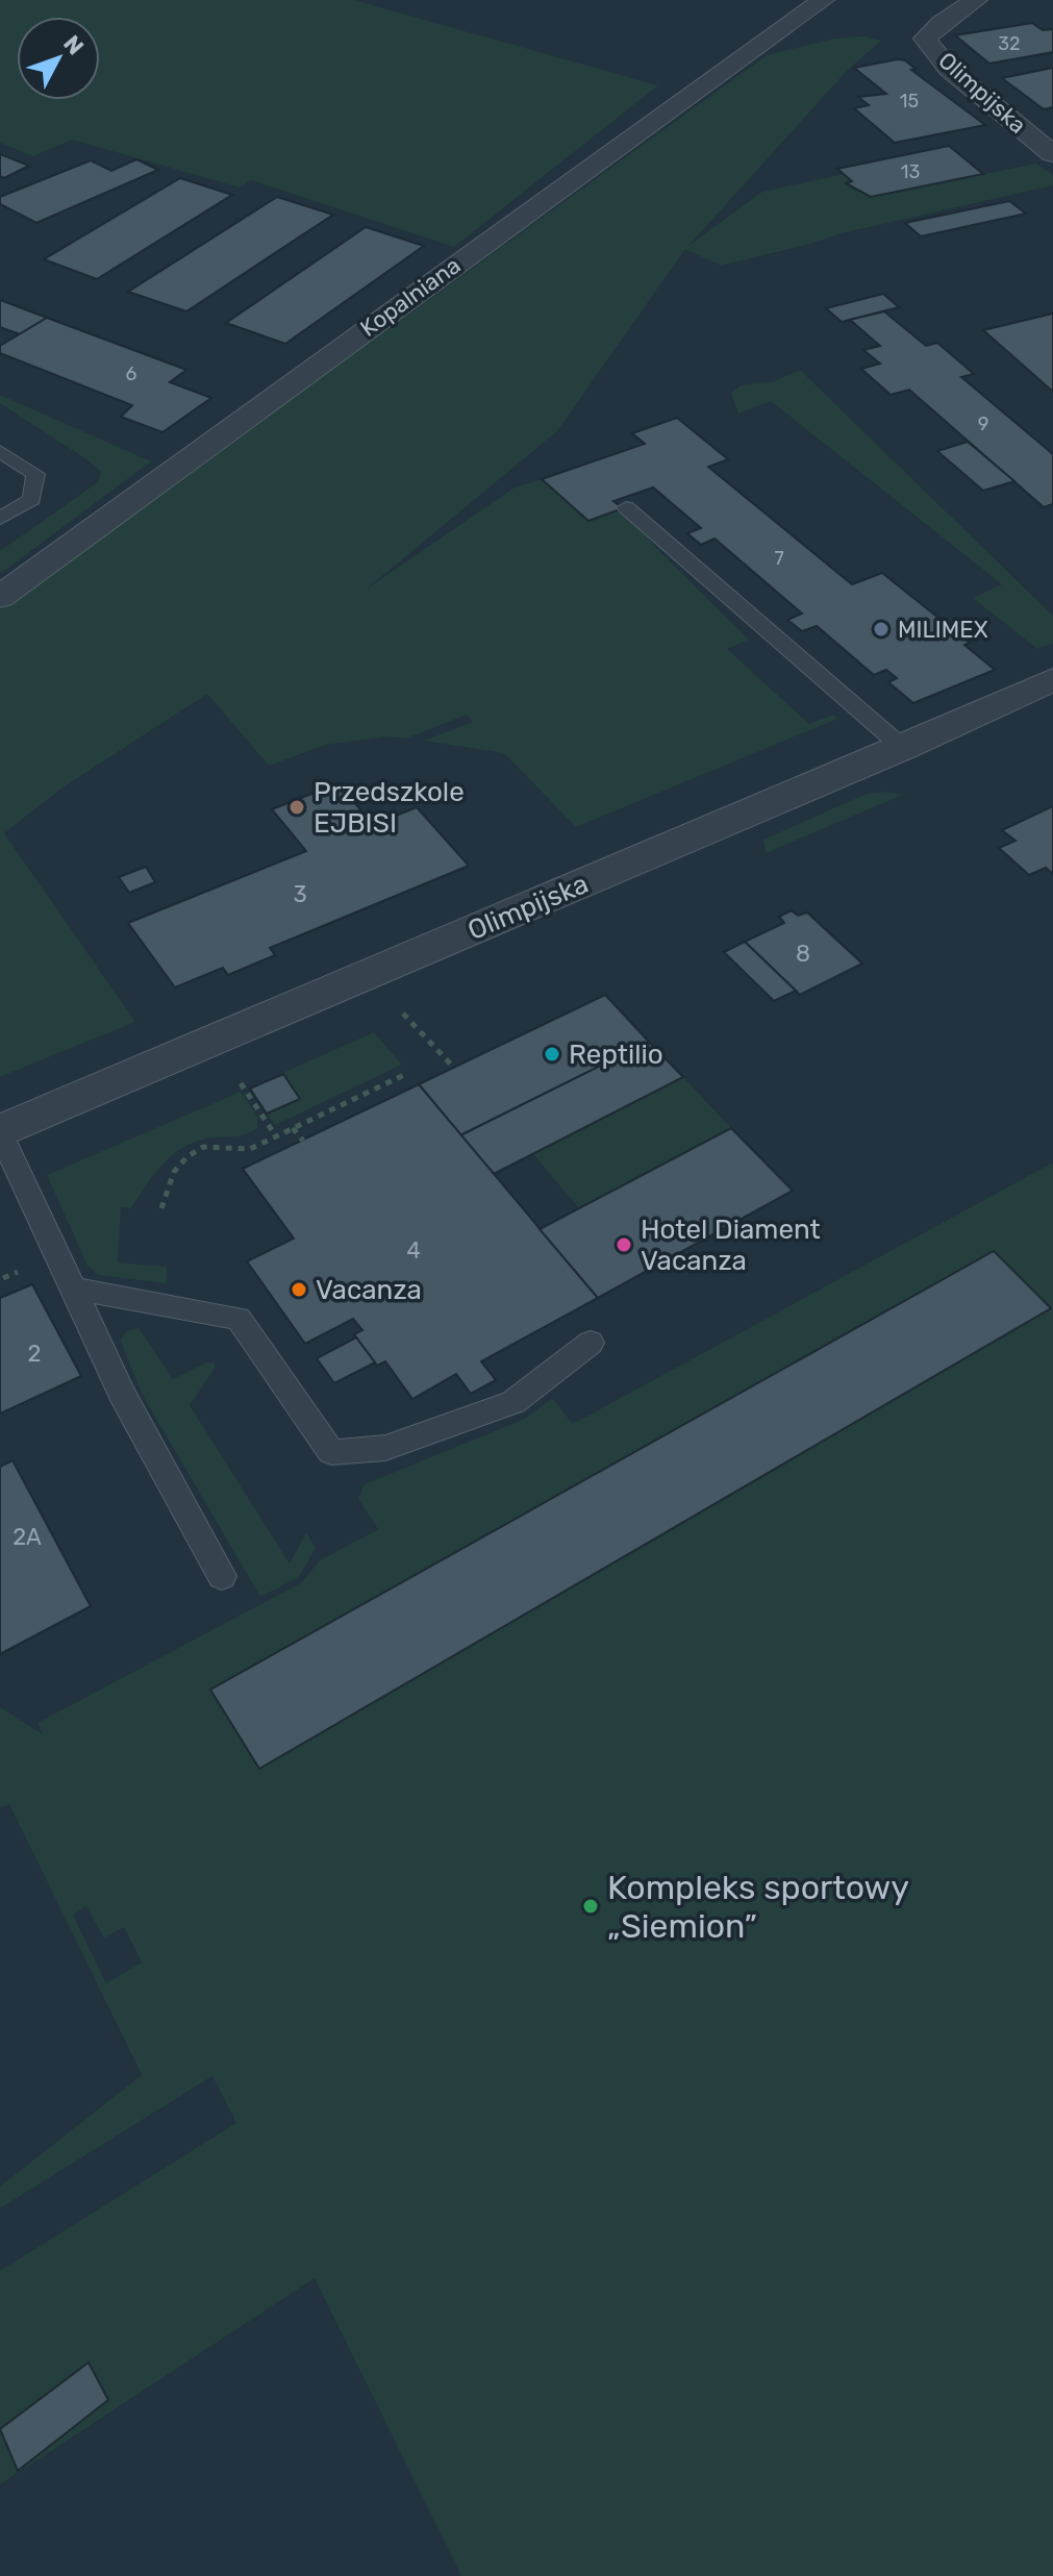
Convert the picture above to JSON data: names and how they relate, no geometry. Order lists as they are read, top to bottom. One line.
{"streets":{"street":["Olimpijska","Kopalniana"]},"places":["MILIMEX","Przedszkole EJBISI","Reptilio","Hotel Diament Vacanza","Vacanza","Kompleks sportowy „Siemion”"],"house_numbers":["32","15","13","6","9","7","3","8","4","2","2A"],"north":"top right"}
